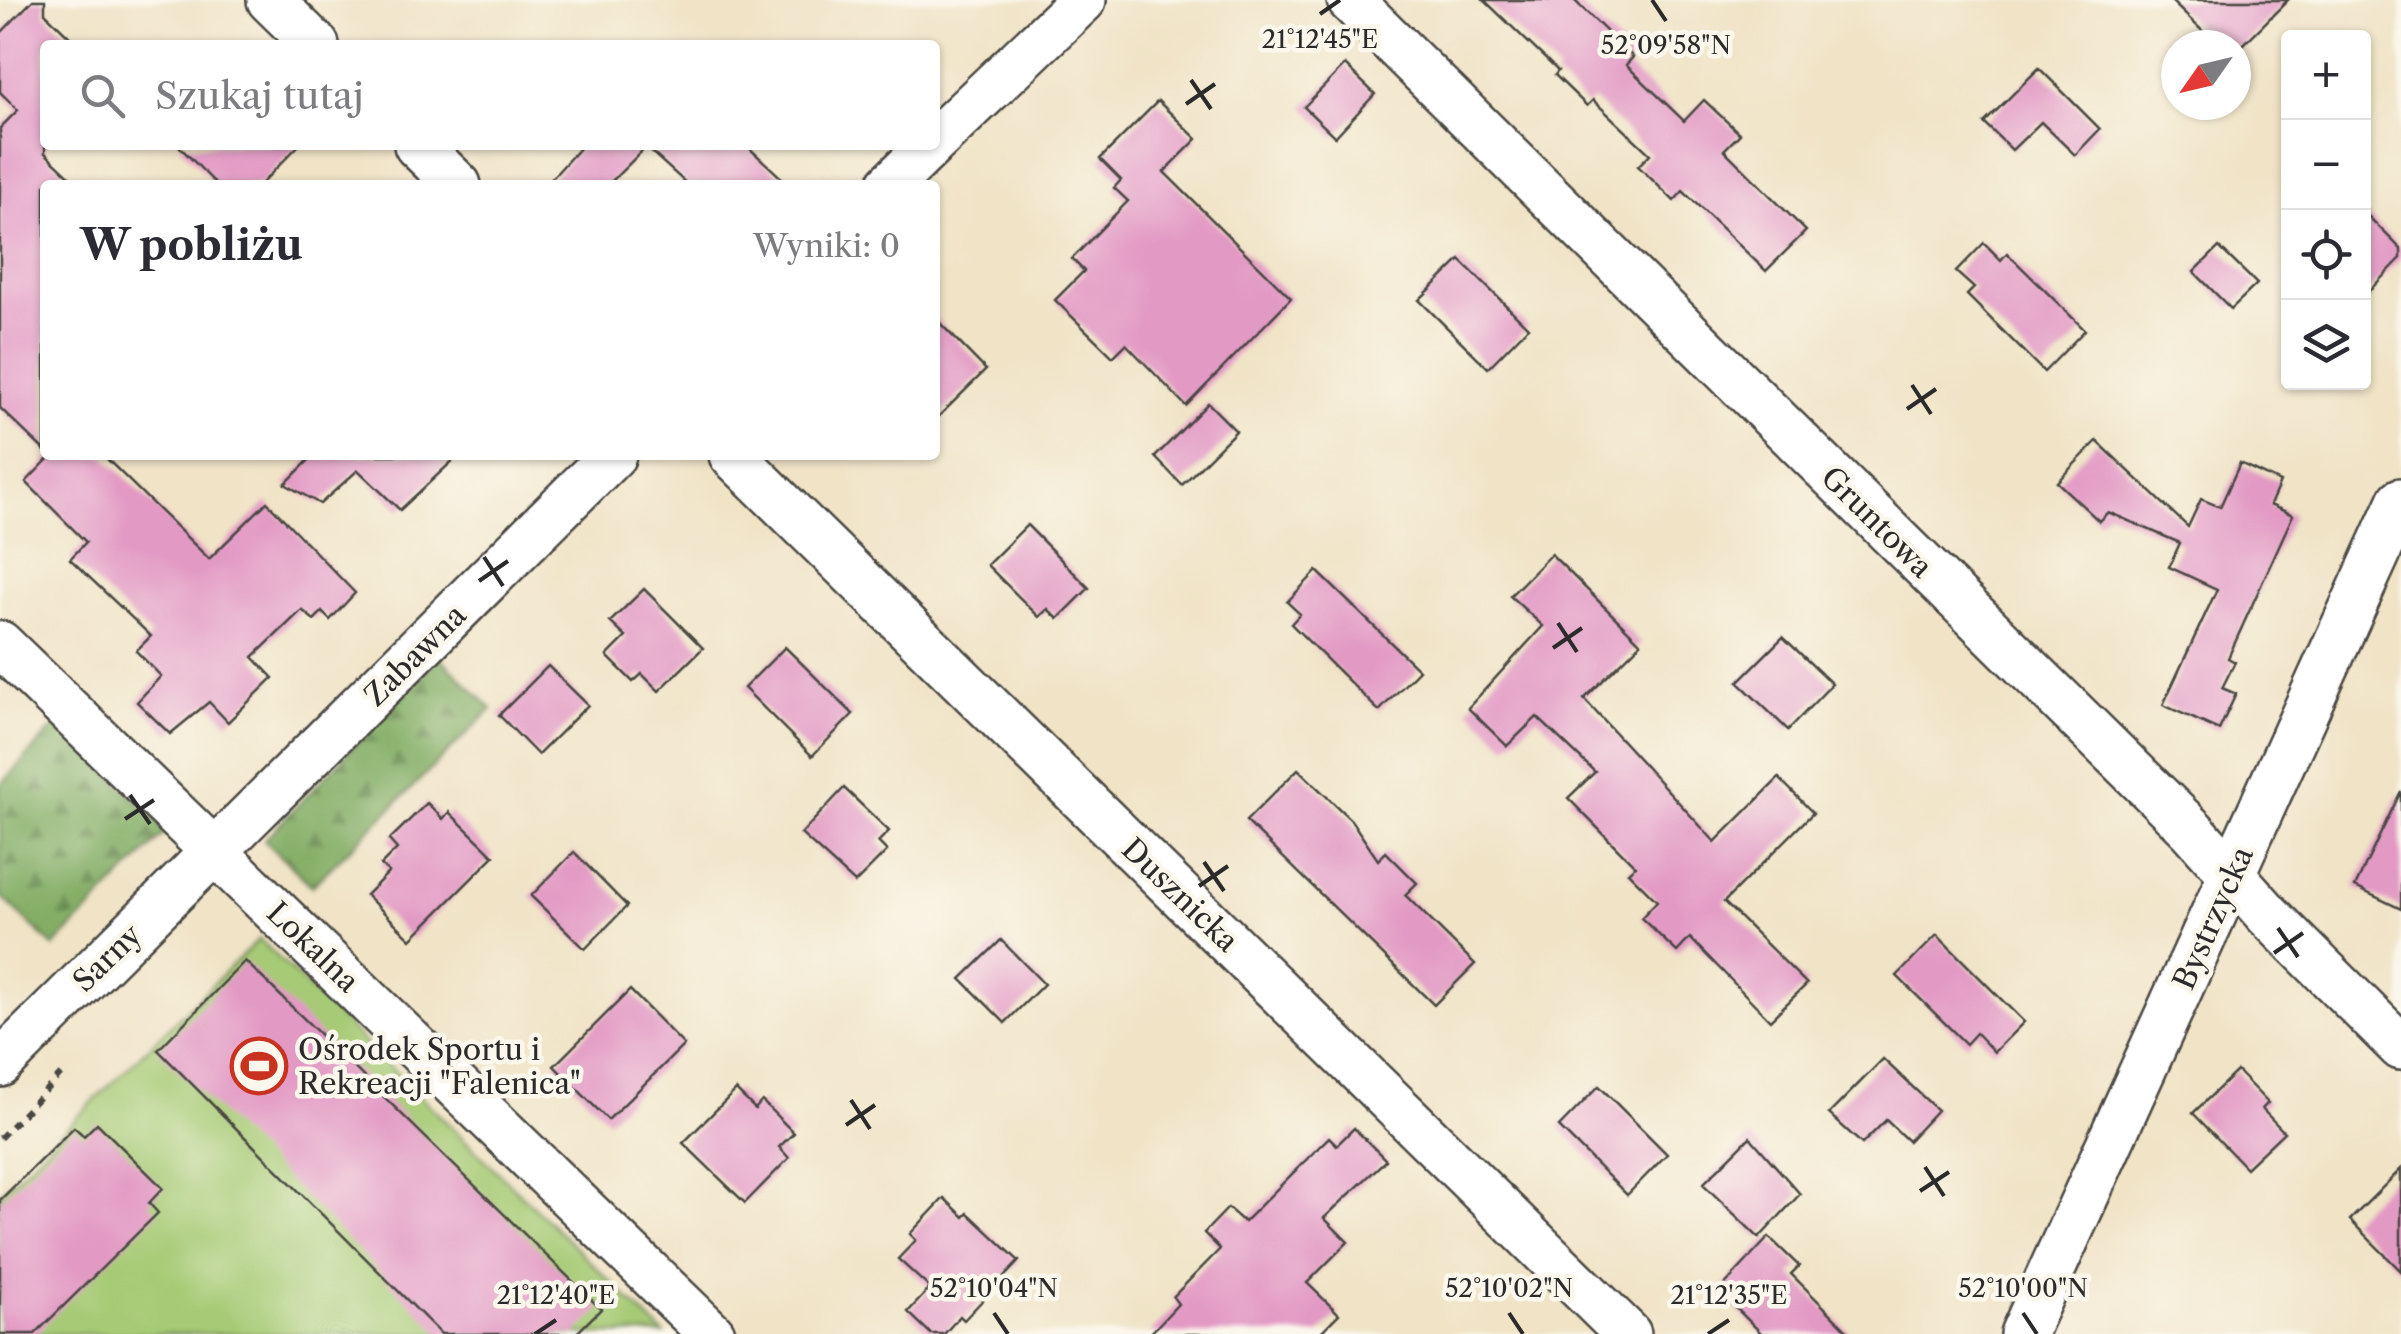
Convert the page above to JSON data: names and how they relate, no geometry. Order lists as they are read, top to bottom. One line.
{"streets":{"street":["Gruntowa","Zabawna","Dusznicka","Bystrzycka","Lokalna","Sarny"]},"crossings":[["Gruntowa","Bystrzycka"],["Zabawna","Lokalna"],["Zabawna","Sarny"],["Lokalna","Sarny"]],"places":{"sports":["Ośrodek Sportu i Rekreacji \"Falenica\""]},"north":"bottom left","page":{"map_buttons":["+","−"],"search":"Szukaj tutaj","heading":["W pobliżu","Wyniki: 0"]},"coordinates":["21°12'45\"E","52°09'58\"N","52°10'04\"N","52°10'02\"N","52°10'00\"N","21°12'40\"E","21°12'35\"E"]}
